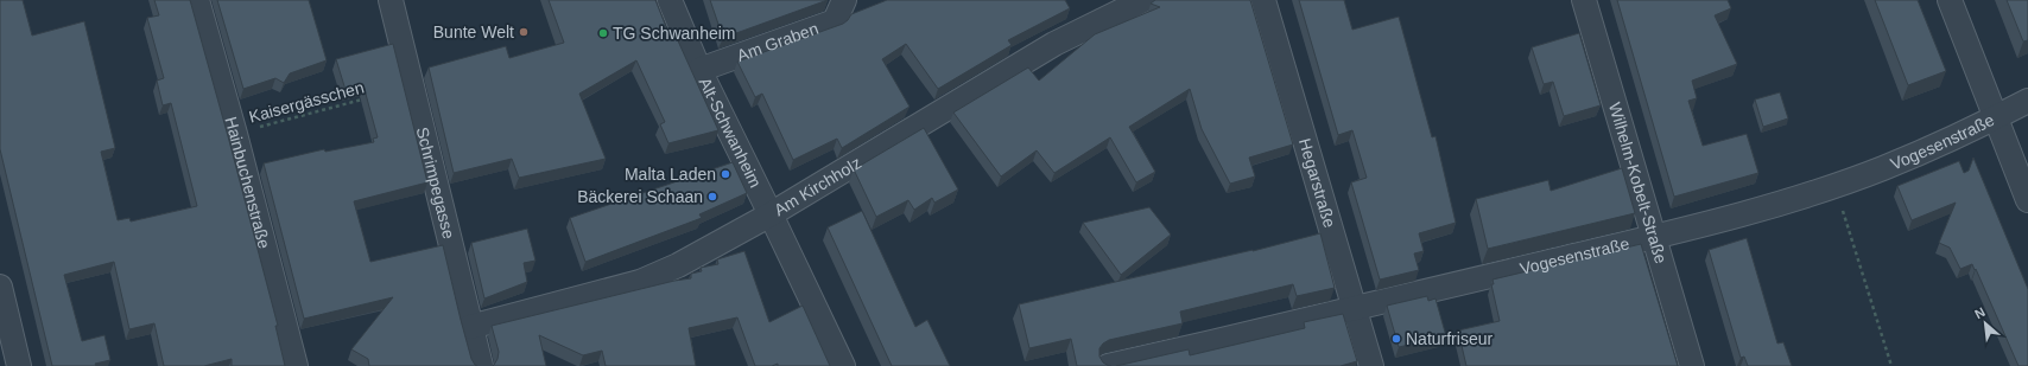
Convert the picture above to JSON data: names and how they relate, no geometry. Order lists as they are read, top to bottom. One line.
{"streets":{"street":["Am Graben","Alt-Schwanheim","Vogesenstraße","Hainbuchenstraße","Schrimpegasse","Hegarstraße","Wilhelm-Kobelt-Straße","Am Kirchholz"],"path":["Kaisergässchen"]},"crossings":[["Am Graben","Alt-Schwanheim"],["Kaisergässchen","Hainbuchenstraße"],["Alt-Schwanheim","Am Kirchholz"],["Vogesenstraße","Hegarstraße"],["Vogesenstraße","Wilhelm-Kobelt-Straße"],["Schrimpegasse","Am Kirchholz"]],"places":["Bunte Welt","TG Schwanheim","Malta Laden","Bäckerei Schaan","Naturfriseur"],"north":"top left"}
